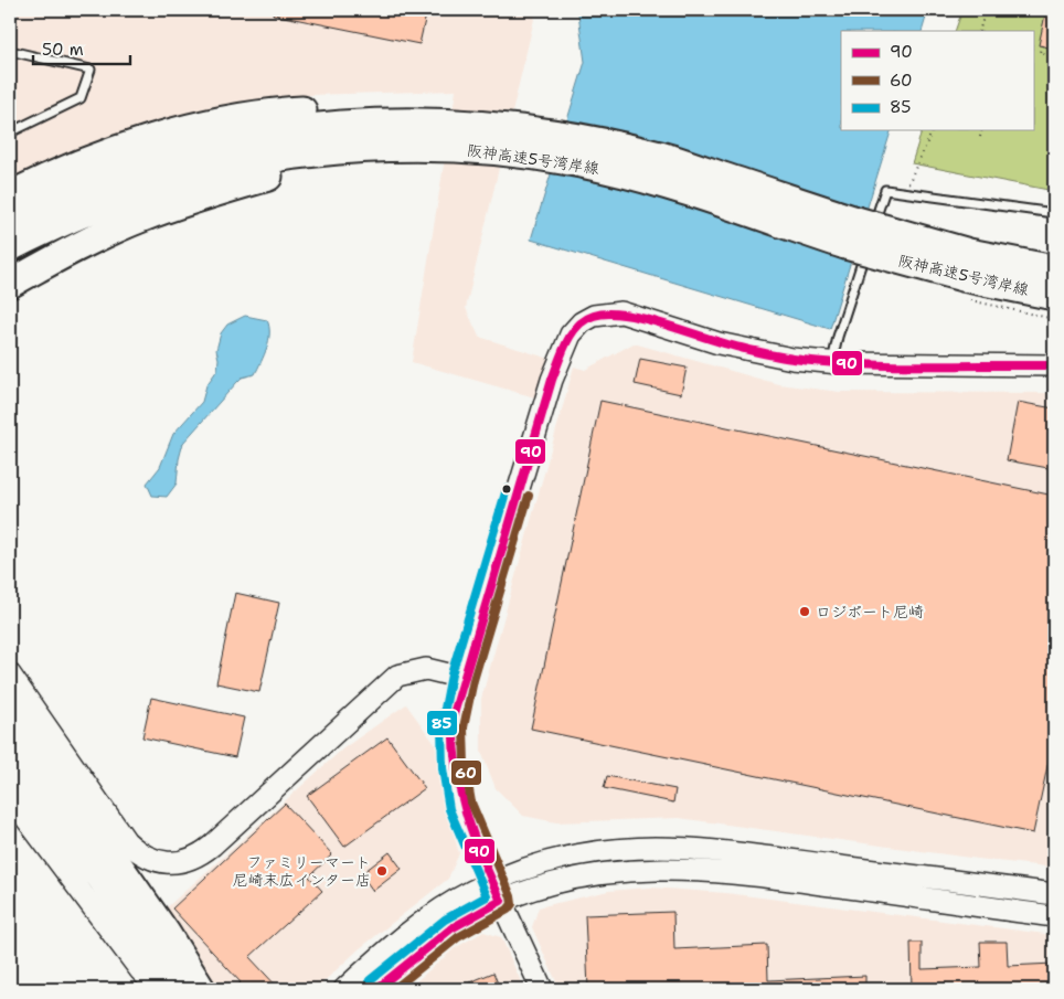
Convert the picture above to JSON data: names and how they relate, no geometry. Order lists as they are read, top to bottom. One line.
{"streets":{"highway":["阪神高速5号湾岸線"]},"places":["ロジポート尼崎","ファミリーマート 尼崎末広インター店"],"lines":["transit line 90","transit line 85","transit line 60"],"legend":["90","60","85"],"scale_bar":"50 m"}
